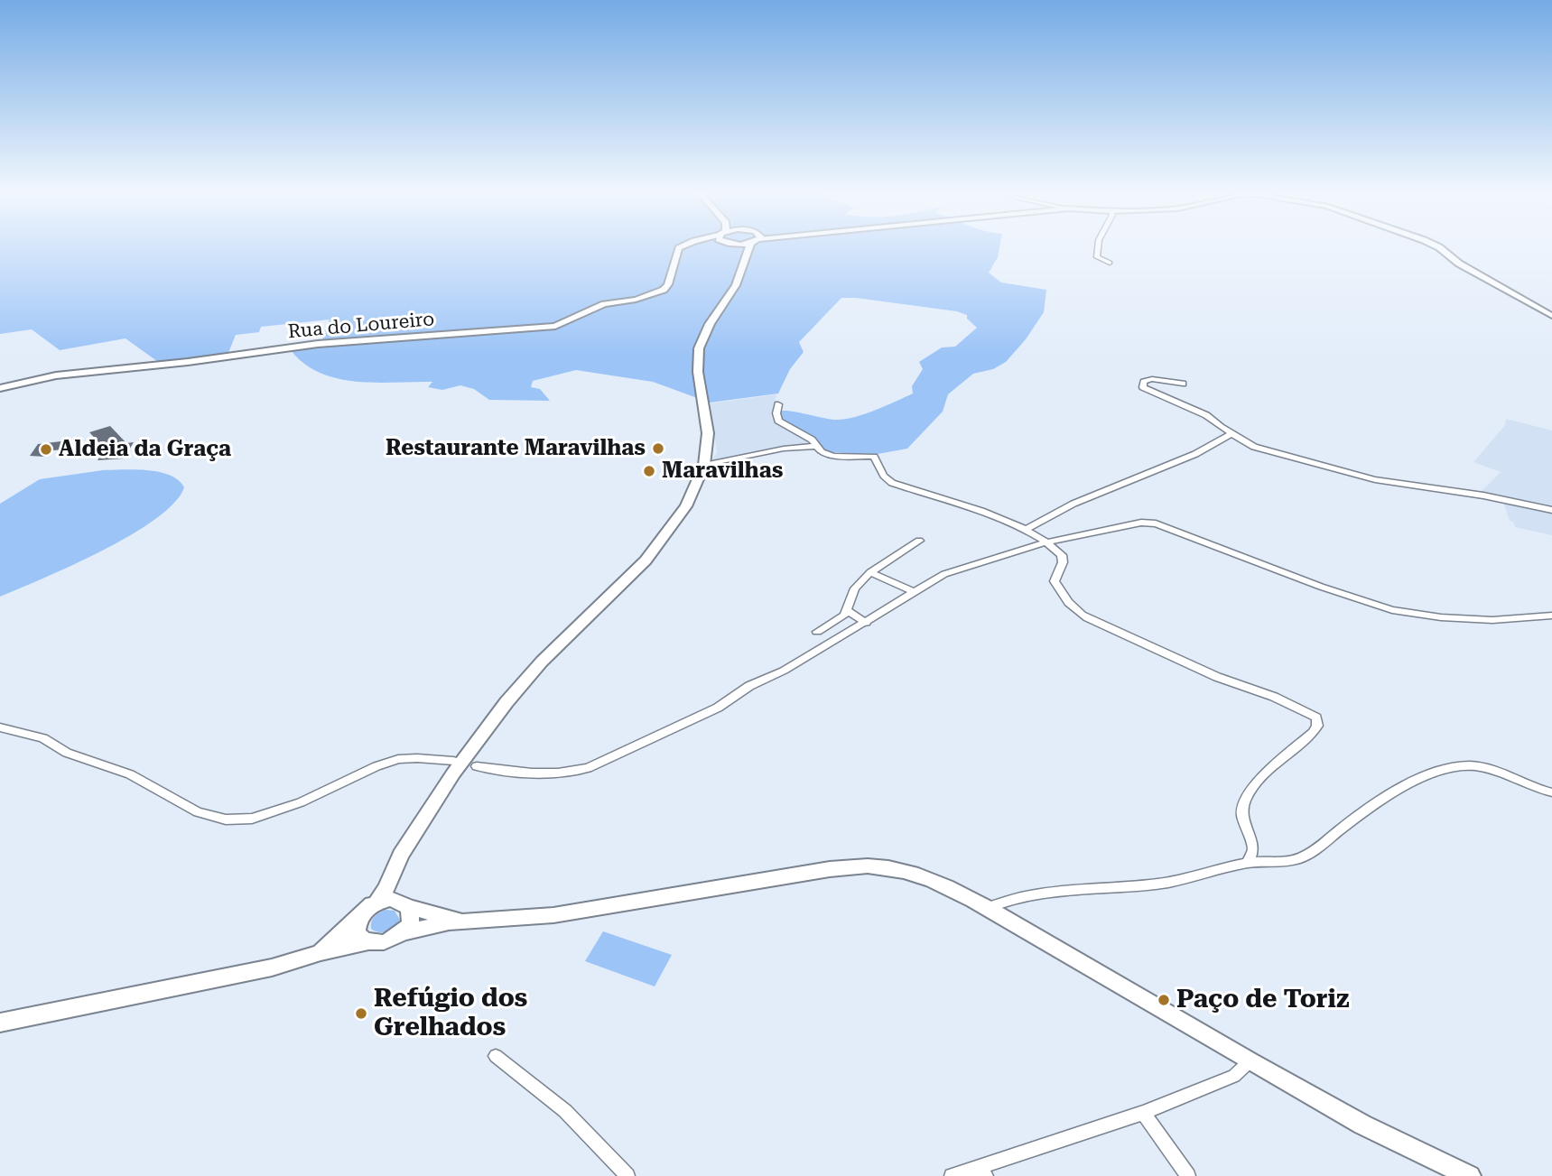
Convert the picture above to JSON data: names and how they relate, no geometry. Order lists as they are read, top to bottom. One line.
{"streets":{"street":["Rua do Loureiro"]},"places":["Restaurante Maravilhas","Aldeia da Graça","Maravilhas","Paço de Toriz","Refúgio dos Grelhados"]}
